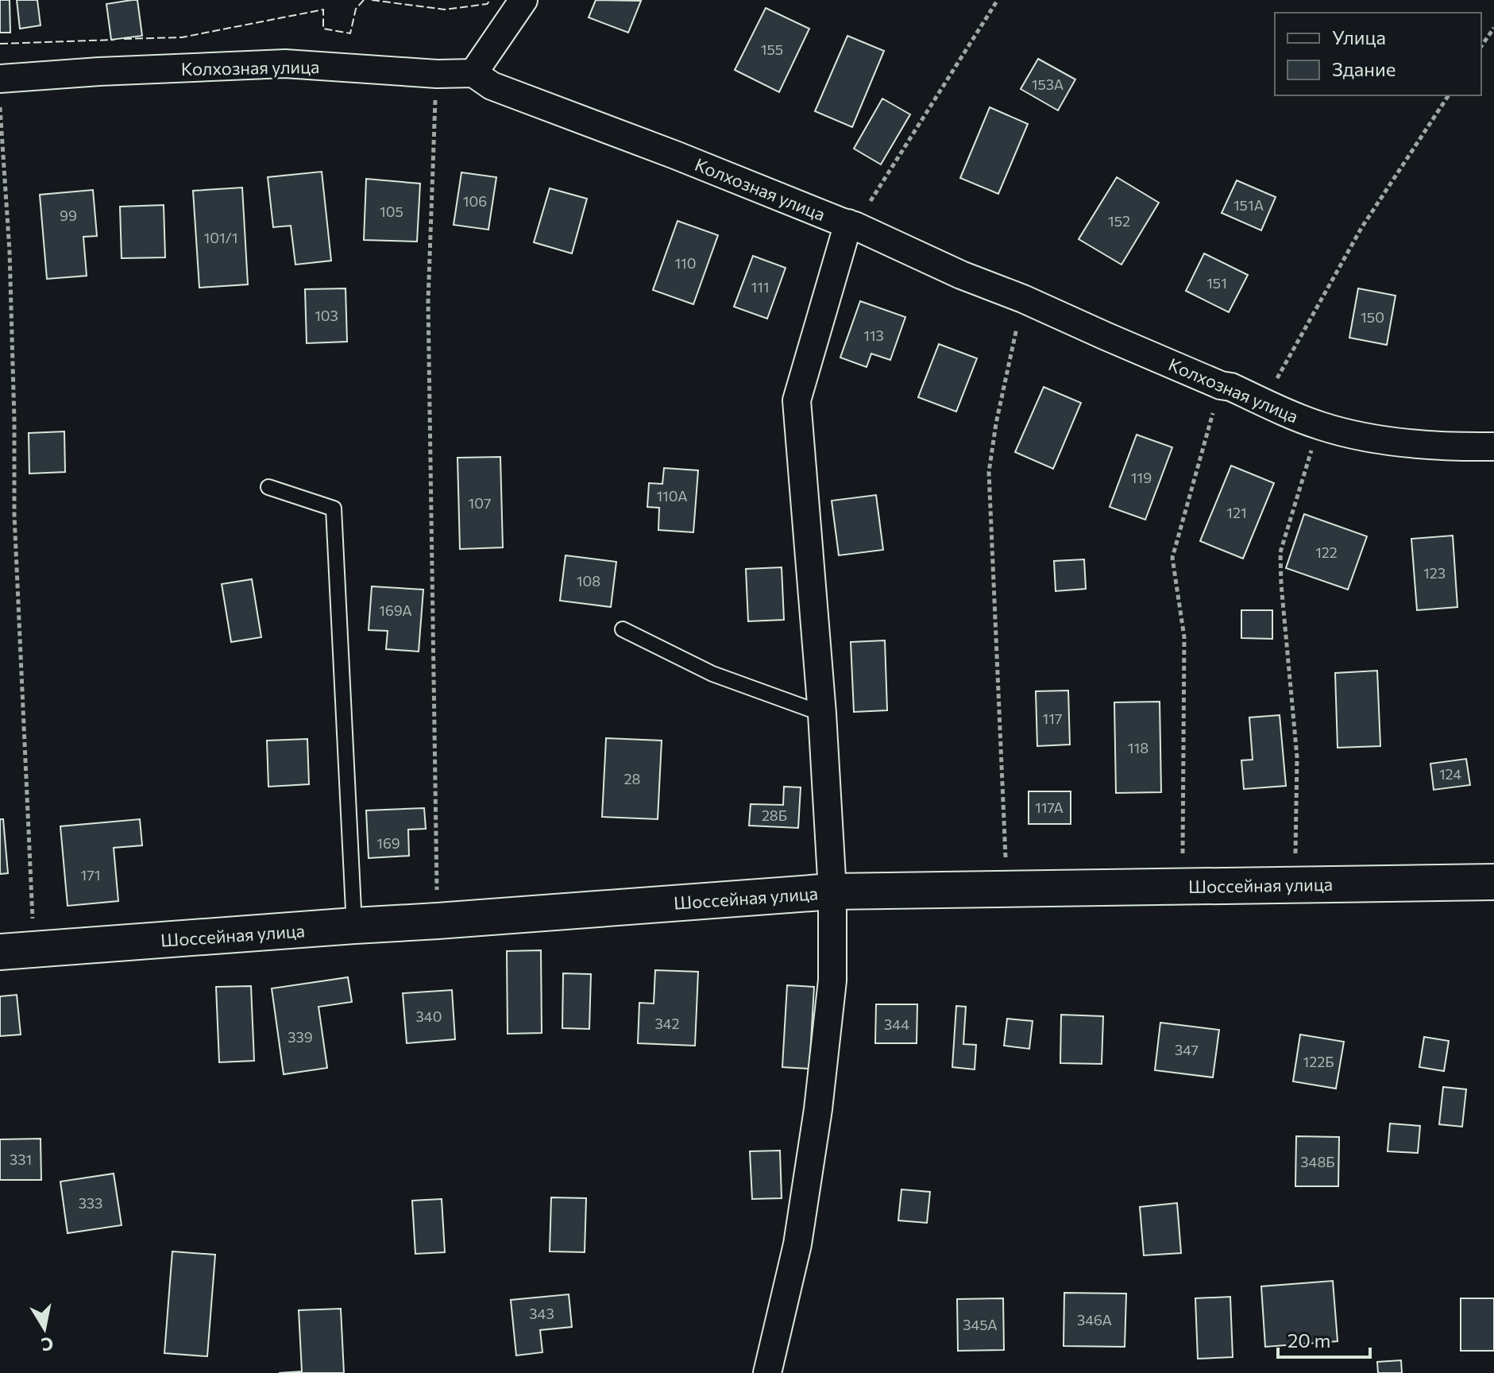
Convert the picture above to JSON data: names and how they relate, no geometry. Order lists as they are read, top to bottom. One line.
{"streets":{"street":["Колхозная улица","Шоссейная улица"]},"house_numbers":["155","153А","106","151А","105","99","152","101/1","110","151","111","103","150","113","119","110А","107","121","122","123","108","169А","117","118","124","28","117А","28Б","169","171","340","342","344","339","347","122Б","331","348Б","333","343","346А","345А"],"legend":["Улица","Здание"],"scale_bar":"20 m","north":"bottom"}
